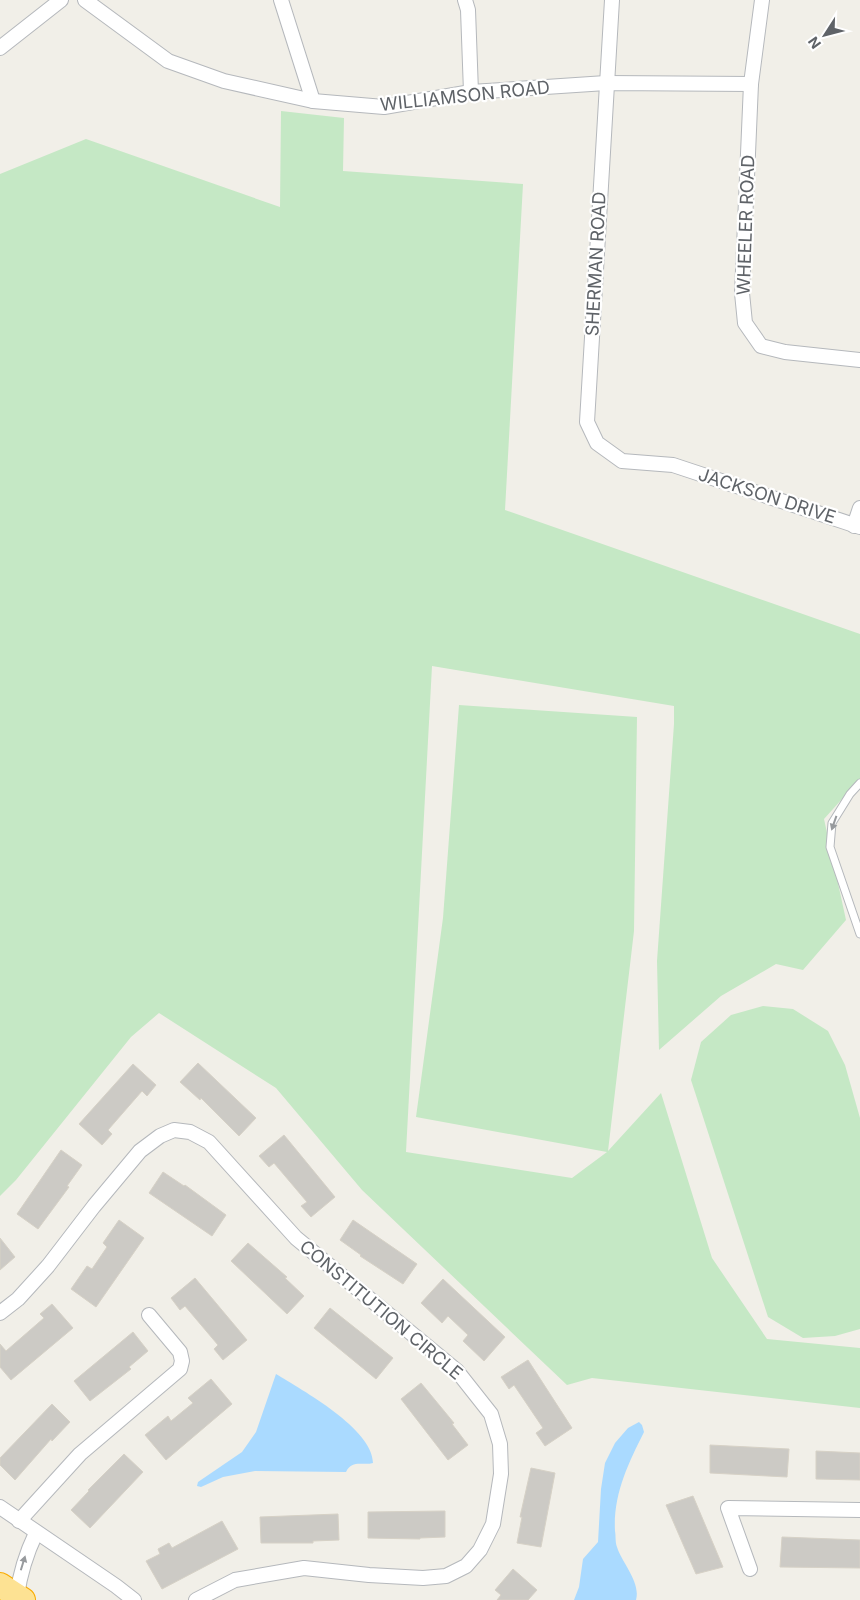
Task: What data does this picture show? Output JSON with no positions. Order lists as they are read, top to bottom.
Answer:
{
  "streets": {
    "street": [
      "WILLIAMSON ROAD",
      "WHEELER ROAD",
      "SHERMAN ROAD",
      "JACKSON DRIVE",
      "CONSTITUTION CIRCLE"
    ]
  },
  "crossings": [
    ["WILLIAMSON ROAD", "WHEELER ROAD"],
    ["WILLIAMSON ROAD", "SHERMAN ROAD"],
    ["SHERMAN ROAD", "JACKSON DRIVE"]
  ],
  "north": "bottom left"
}
